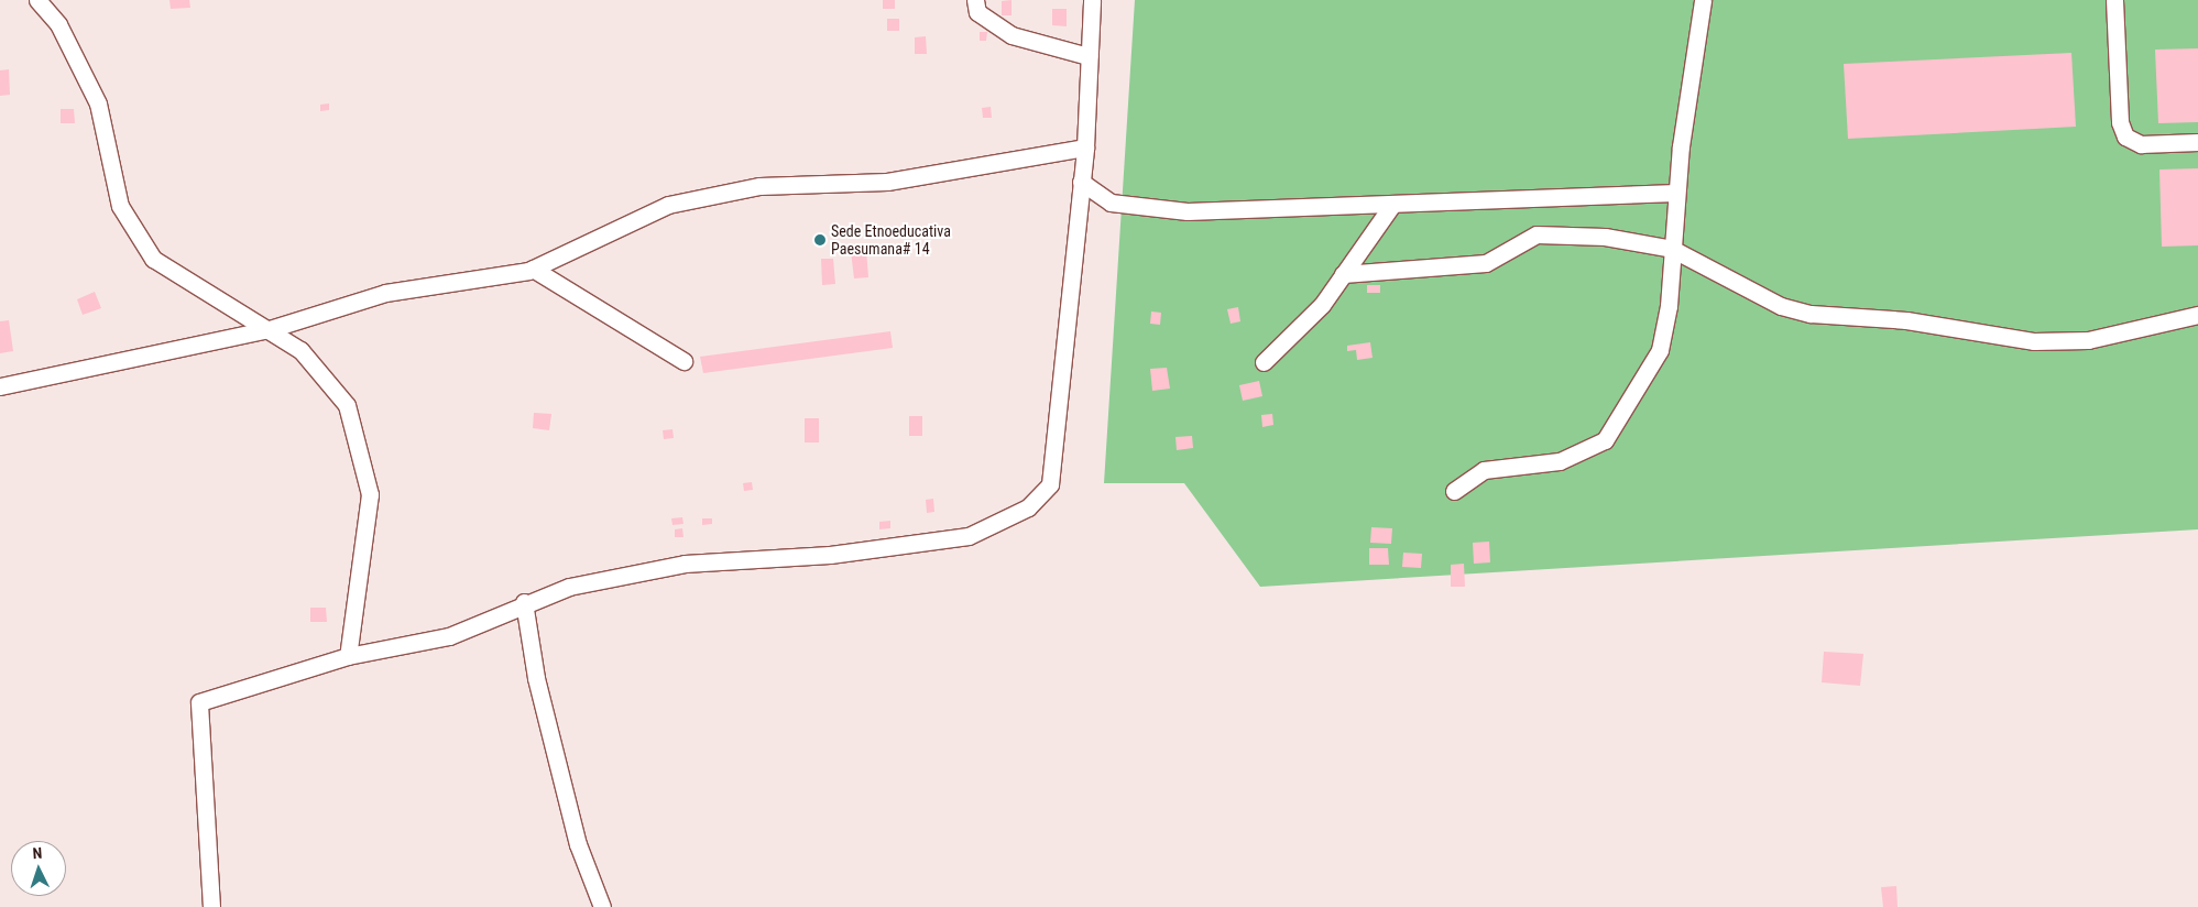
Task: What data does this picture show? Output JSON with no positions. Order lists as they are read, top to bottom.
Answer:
{
  "places": ["Sede Etnoeducativa Paesumana# 14"],
  "north": "top"
}
